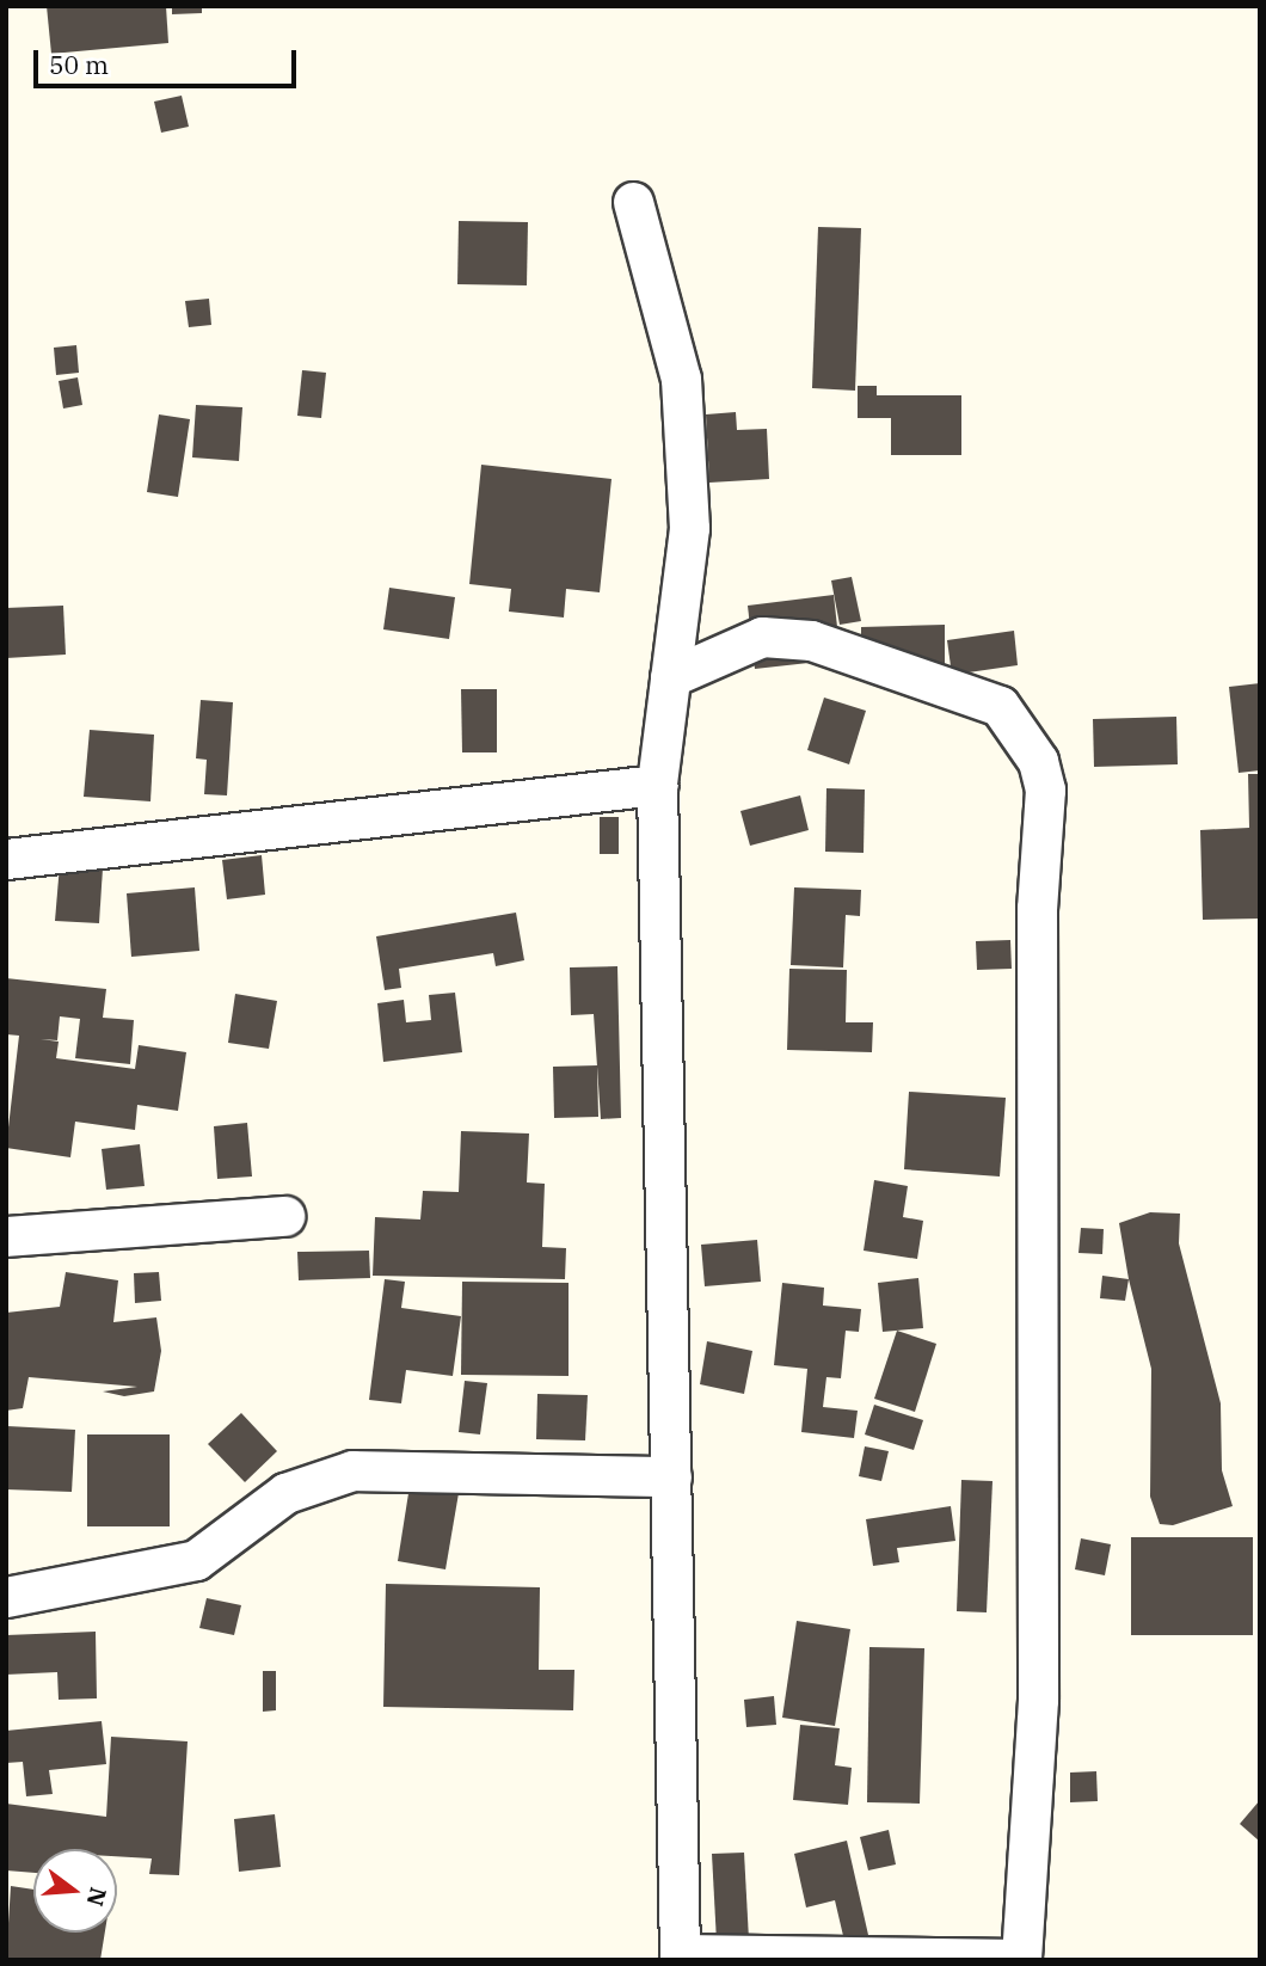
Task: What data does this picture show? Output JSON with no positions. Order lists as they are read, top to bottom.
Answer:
{
  "scale_bar": "50 m",
  "north": "right"
}
